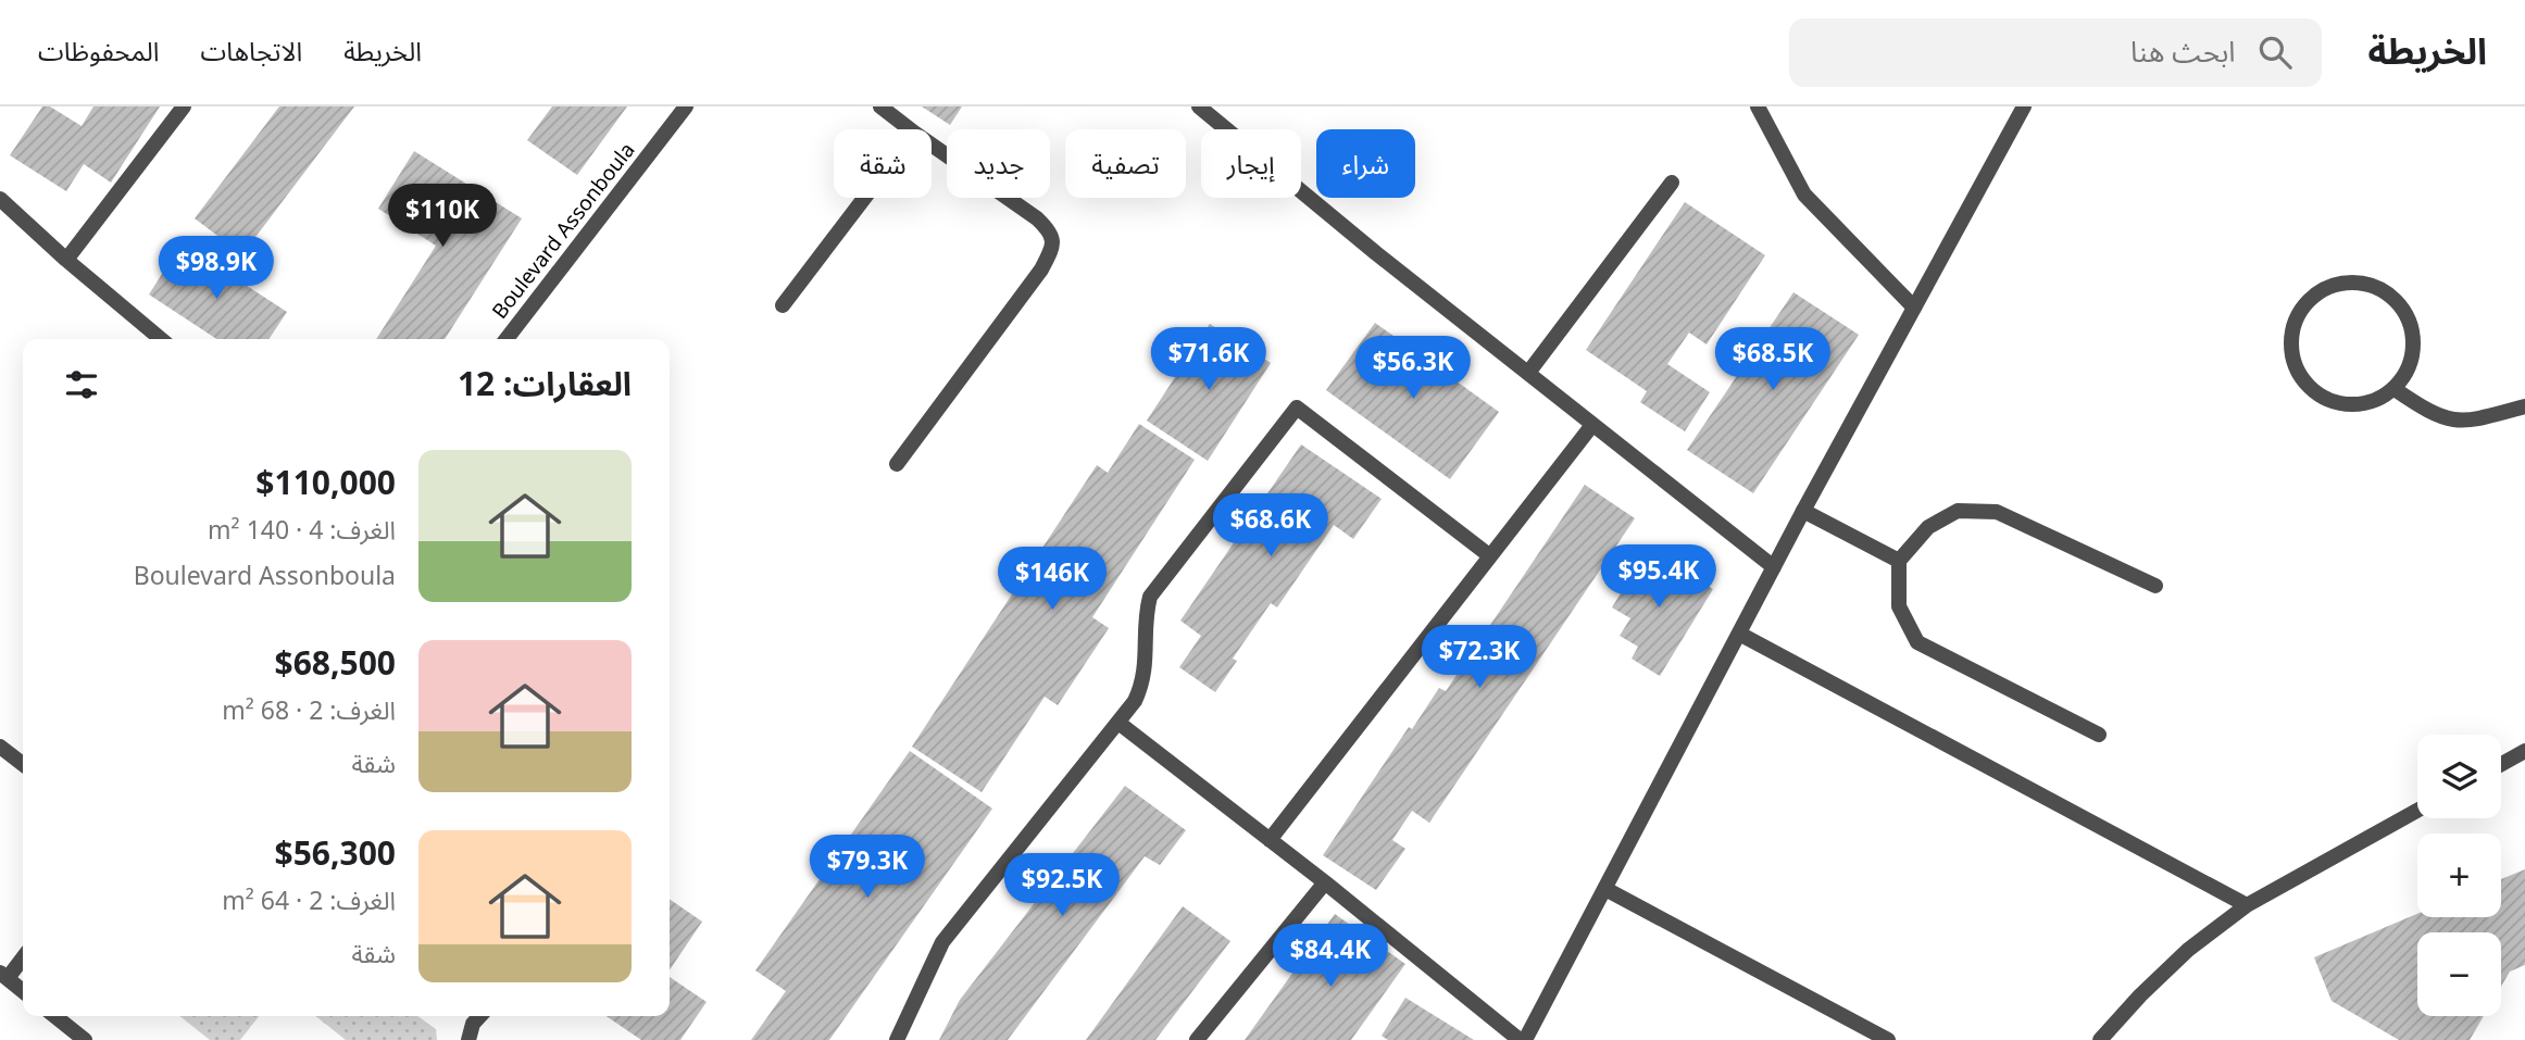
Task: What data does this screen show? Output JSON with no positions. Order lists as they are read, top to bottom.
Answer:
{
  "streets": {
    "street": ["Boulevard Assonboula"]
  },
  "page": {
    "header": "الخريطة",
    "search": "ابحث هنا",
    "nav": ["الخريطة", "الاتجاهات", "المحفوظات"],
    "chip": [
      "شراء",
      "إيجار",
      "تصفية",
      "جديد",
      "شقة"
    ],
    "price": [
      "$110K",
      "$98.9K",
      "$71.6K",
      "$68.5K",
      "$56.3K",
      "$68.6K",
      "$95.4K",
      "$146K",
      "$72.3K",
      "$79.3K",
      "$92.5K",
      "$84.4K"
    ],
    "heading": "العقارات: 12",
    "list": [
      {
        "name": "$110,000",
        "note": "الغرف: 4 · 140 m² · Boulevard Assonboula"
      },
      {
        "name": "$68,500",
        "note": "الغرف: 2 · 68 m² · شقة"
      },
      {
        "name": "$56,300",
        "note": "الغرف: 2 · 64 m² · شقة"
      }
    ],
    "map_buttons": ["+", "−"]
  }
}
